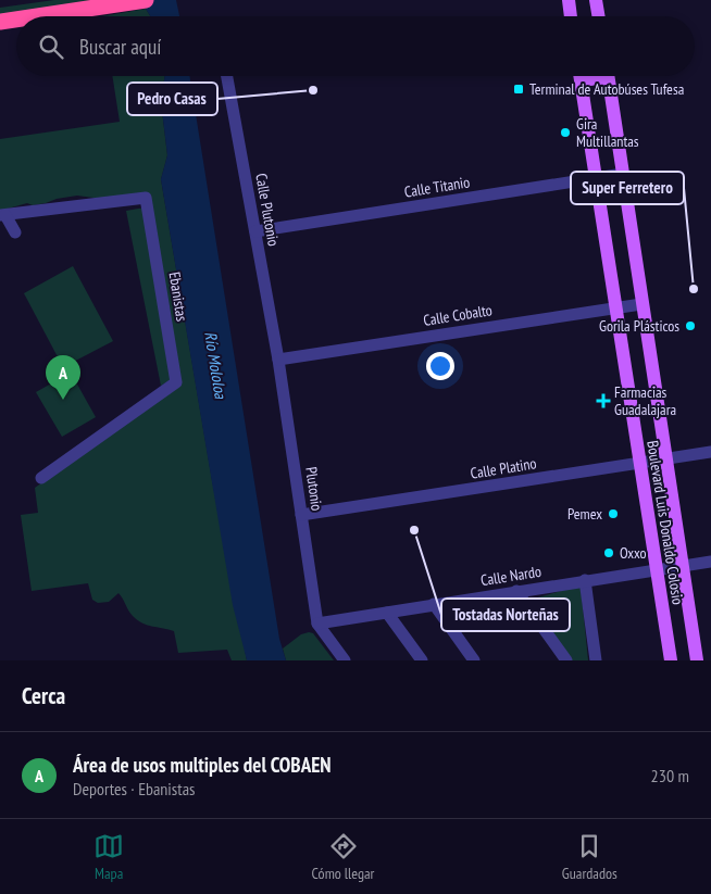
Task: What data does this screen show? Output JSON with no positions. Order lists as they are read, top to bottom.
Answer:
{
  "streets": {
    "main road": ["Boulevard Luis Donaldo Colosio"],
    "street": [
      "Calle Titanio",
      "Calle Plutonio",
      "Ebanistas",
      "Calle Cobalto",
      "Calle Platino",
      "Plutonio",
      "Calle Nardo"
    ]
  },
  "crossings": [
    ["Calle Titanio", "Calle Plutonio"],
    ["Calle Titanio", "Boulevard Luis Donaldo Colosio"],
    ["Calle Plutonio", "Calle Cobalto"],
    ["Calle Plutonio", "Plutonio"],
    ["Calle Cobalto", "Plutonio"],
    ["Calle Cobalto", "Boulevard Luis Donaldo Colosio"],
    ["Calle Platino", "Plutonio"],
    ["Calle Platino", "Boulevard Luis Donaldo Colosio"],
    ["Plutonio", "Calle Nardo"],
    ["Boulevard Luis Donaldo Colosio", "Calle Nardo"]
  ],
  "water": ["Río Mololoa"],
  "places": {
    "transit": ["Terminal de Autobúses Tufesa"],
    "other": [
      "Pedro Casas",
      "Gira Multillantas",
      "Super Ferretero",
      "Gorila Plásticos",
      "Pemex",
      "Tostadas Norteñas",
      "Oxxo"
    ],
    "health": ["Farmacias Guadalajara"]
  },
  "page": {
    "search": "Buscar aquí",
    "pins": "A",
    "heading": "Cerca",
    "list": [
      {
        "mark": "A",
        "name": "Área de usos multiples del COBAEN",
        "note": "Deportes · Ebanistas",
        "value": "230 m"
      }
    ],
    "nav": ["Mapa", "Cómo llegar", "Guardados"]
  }
}
